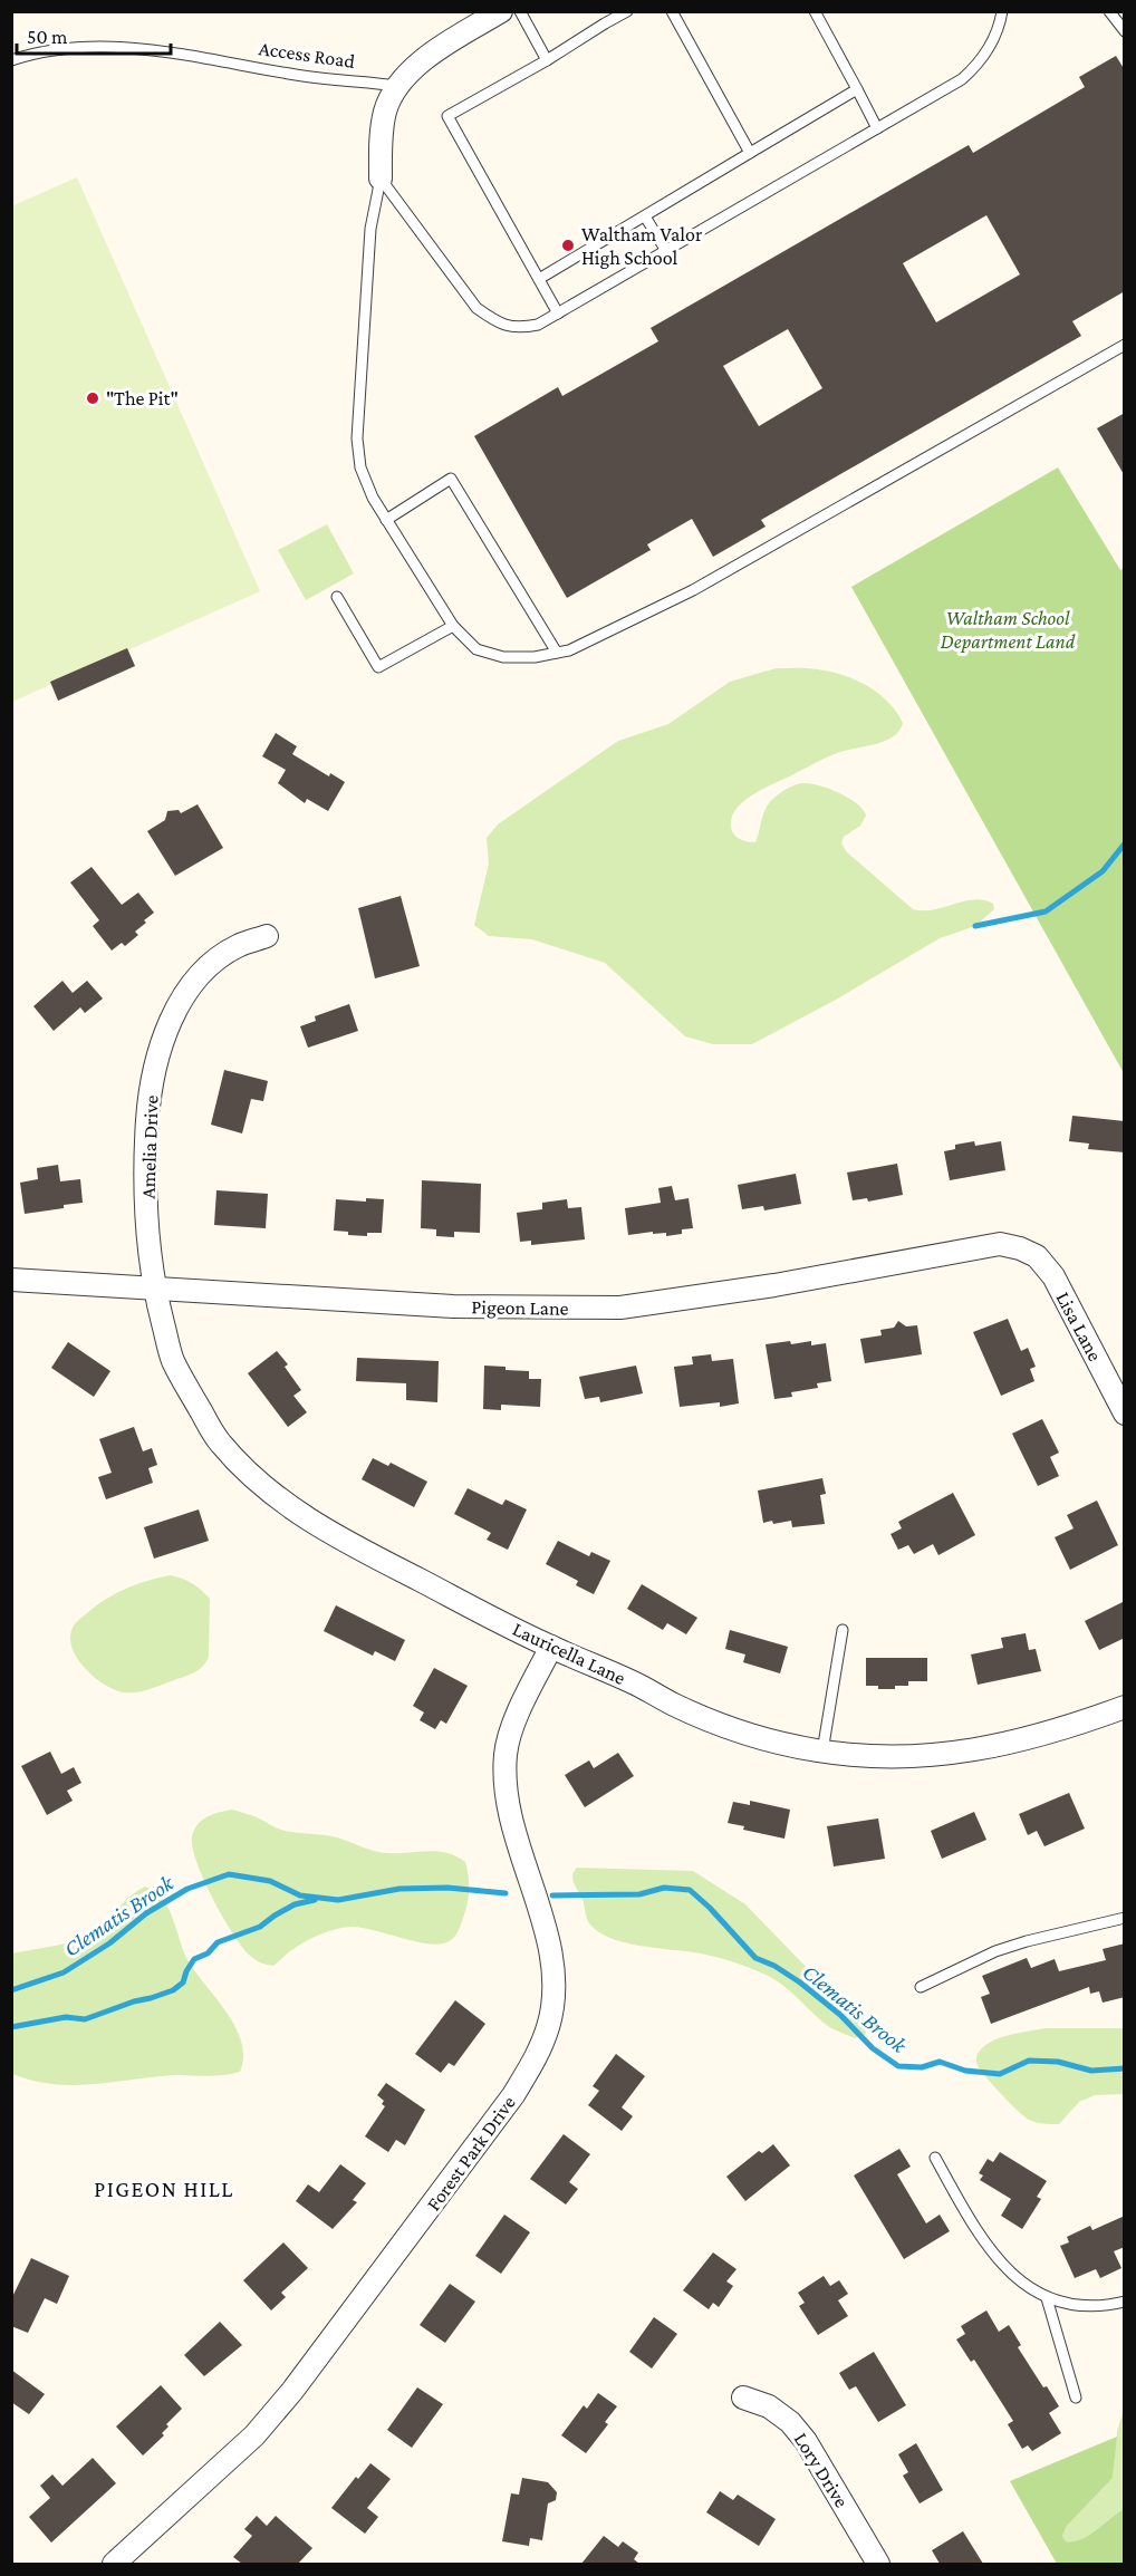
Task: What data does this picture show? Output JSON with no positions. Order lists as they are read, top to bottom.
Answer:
{
  "streets": {
    "street": [
      "Amelia Drive",
      "Pigeon Lane",
      "Lisa Lane",
      "Lauricella Lane",
      "Forest Park Drive",
      "Lory Drive"
    ],
    "lane": ["Access Road"]
  },
  "crossings": [
    ["Amelia Drive", "Pigeon Lane"],
    ["Amelia Drive", "Lauricella Lane"],
    ["Pigeon Lane", "Lisa Lane"],
    ["Pigeon Lane", "Lauricella Lane"],
    ["Lauricella Lane", "Forest Park Drive"]
  ],
  "districts": ["PIGEON HILL"],
  "water": ["Clematis Brook"],
  "parks": ["Waltham School Department Land"],
  "places": ["Waltham Valor High School", "\"The Pit\""],
  "scale_bar": "50 m"
}
